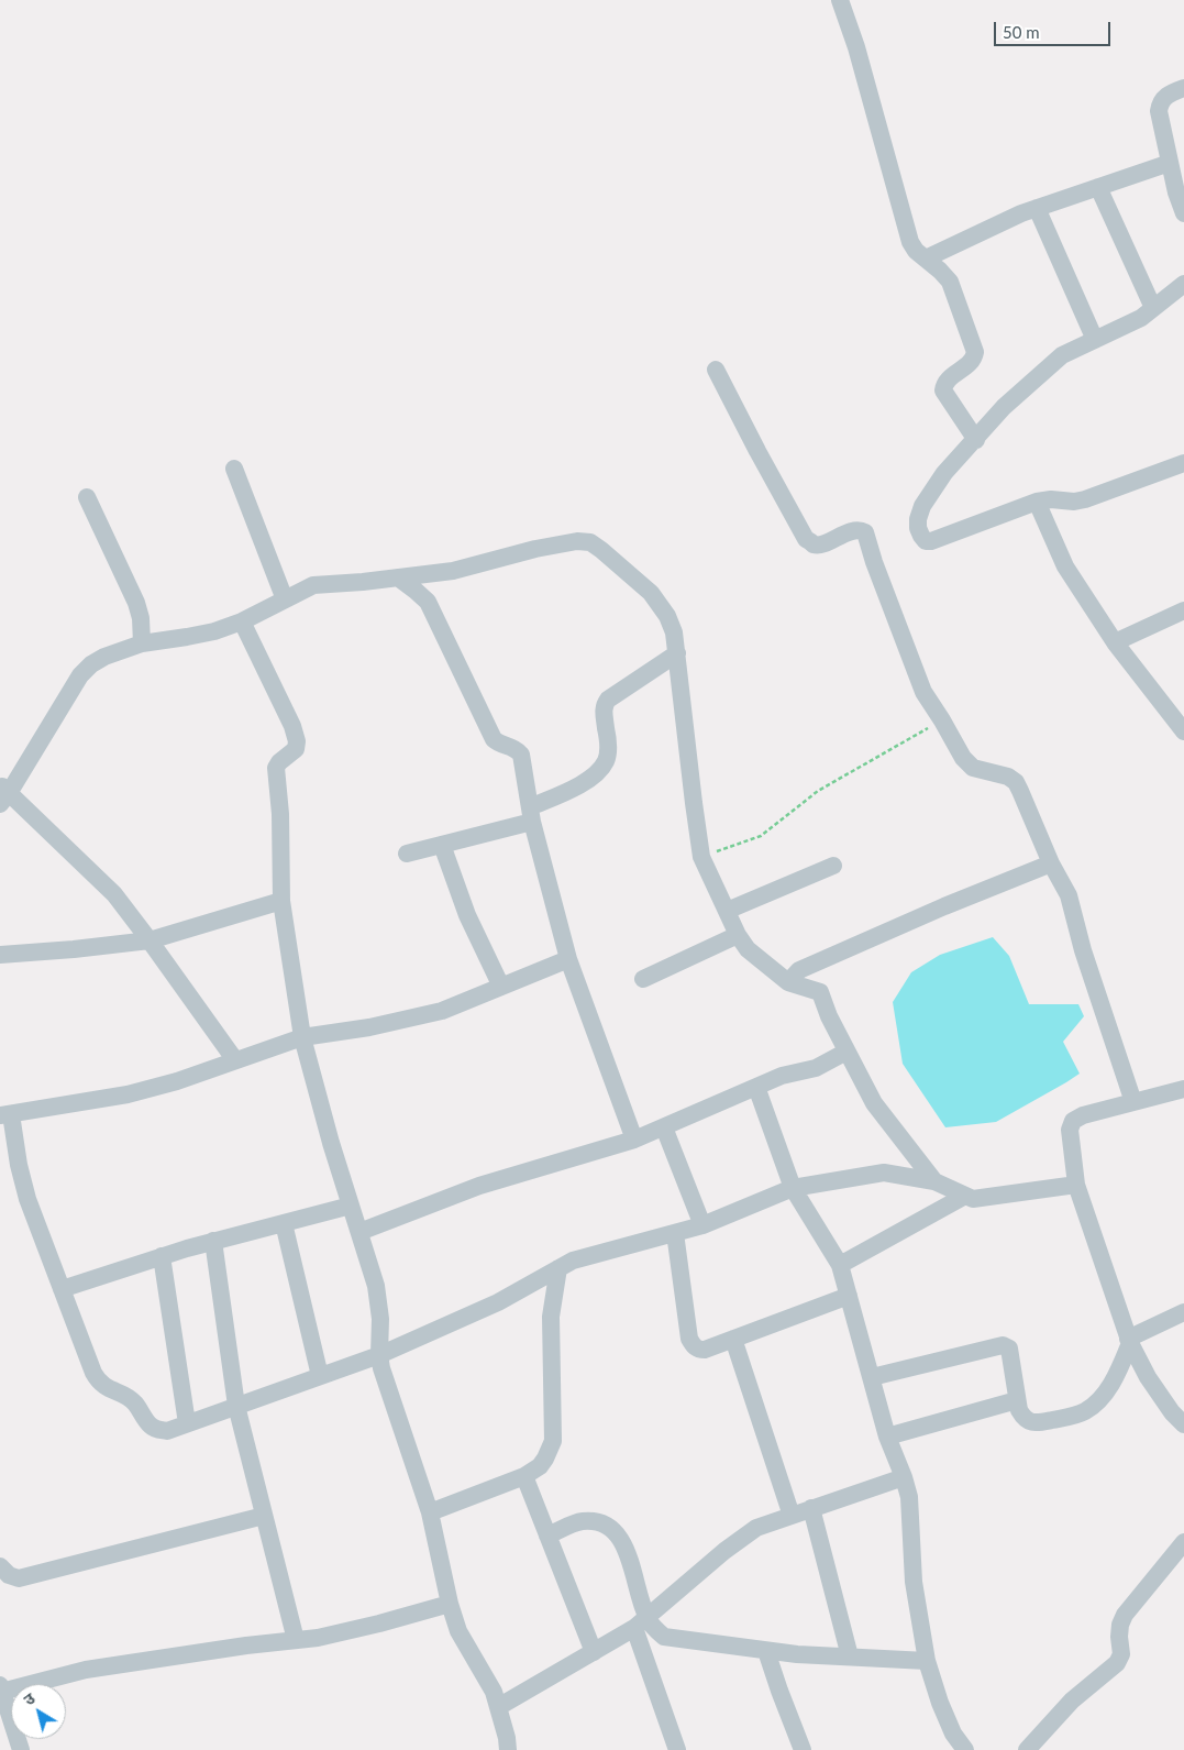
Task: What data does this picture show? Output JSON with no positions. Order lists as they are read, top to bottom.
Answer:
{
  "scale_bar": "50 m",
  "north": "top left"
}
